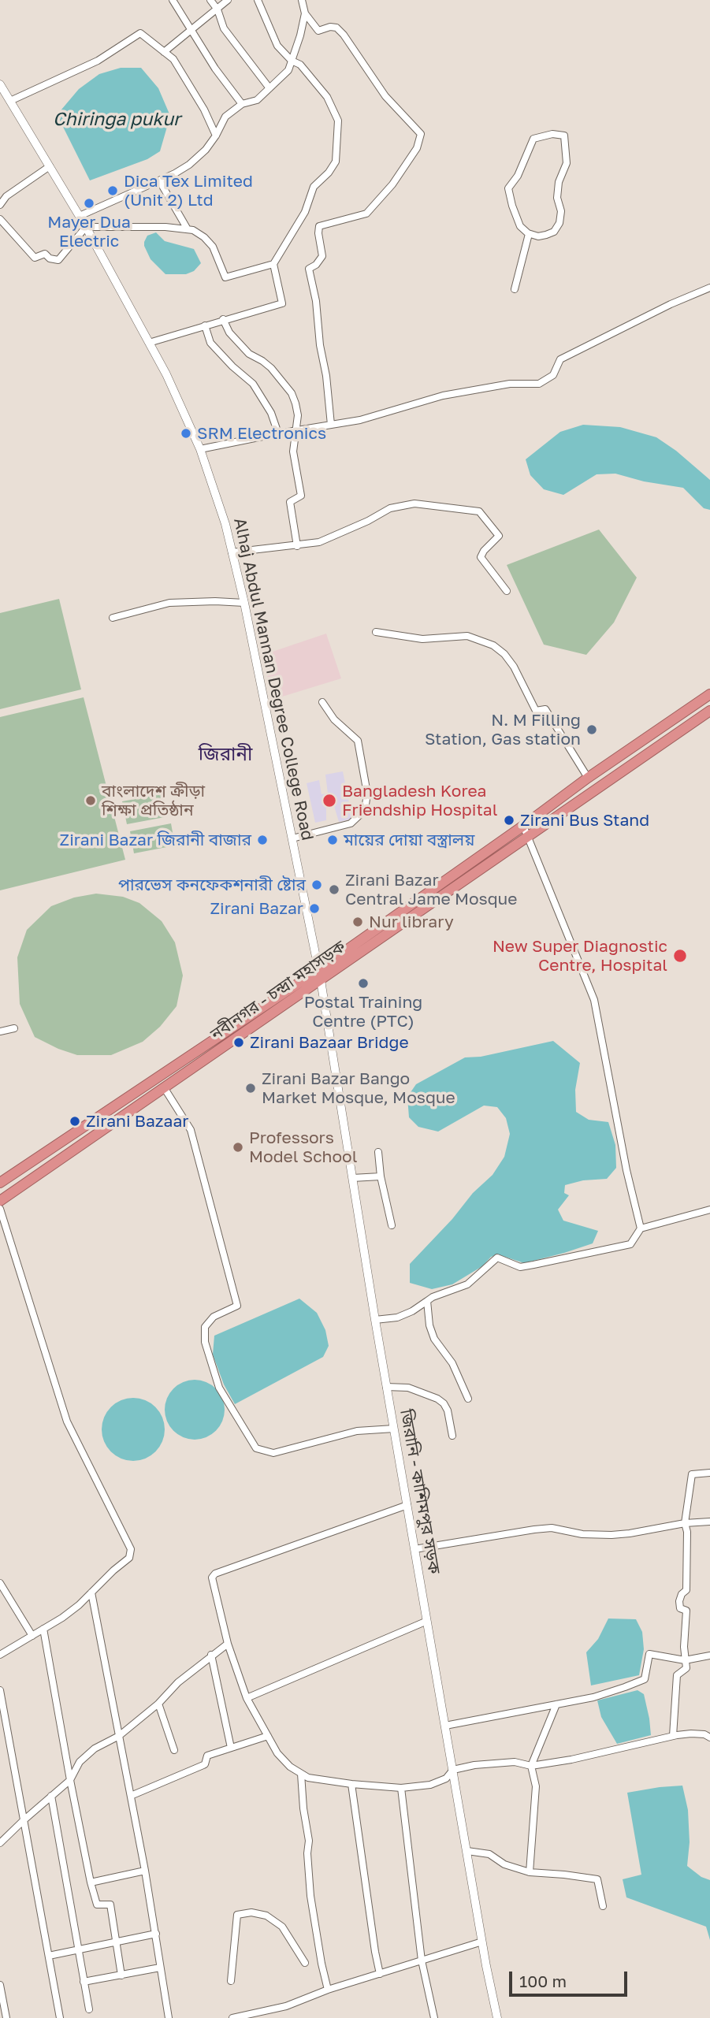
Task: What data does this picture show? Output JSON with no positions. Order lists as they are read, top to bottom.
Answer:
{
  "streets": {
    "highway": ["নবীনগর - চন্দ্রা মহাসড়ক"],
    "street": ["Alhaj Abdul Mannan Degree College Road", "জিরানি - কাশিমপুর সড়ক"]
  },
  "crossings": [
    ["Alhaj Abdul Mannan Degree College Road", "নবীনগর - চন্দ্রা মহাসড়ক"],
    ["Alhaj Abdul Mannan Degree College Road", "জিরানি - কাশিমপুর সড়ক"],
    ["নবীনগর - চন্দ্রা মহাসড়ক", "জিরানি - কাশিমপুর সড়ক"]
  ],
  "districts": ["জিরানী"],
  "water": ["Chiringa pukur"],
  "places": [
    "Dica Tex Limited (Unit 2) Ltd",
    "Mayer Dua Electric",
    "SRM Electronics",
    "N. M Filling Station, Gas station",
    "বাংলাদেশ ক্রীড়া শিক্ষা প্রতিষ্ঠান",
    "Bangladesh Korea Friendship Hospital",
    "Zirani Bus Stand",
    "Zirani Bazar জিরানী বাজার",
    "মায়ের দোয়া বস্ত্রালয়",
    "পারভেস কনফেকশনারী ষ্টোর",
    "Zirani Bazar Central Jame Mosque",
    "Zirani Bazar",
    "Nur library",
    "New Super Diagnostic Centre, Hospital",
    "Postal Training Centre (PTC)",
    "Zirani Bazaar Bridge",
    "Zirani Bazar Bango Market Mosque, Mosque",
    "Zirani Bazaar",
    "Professors Model School"
  ],
  "scale_bar": "100 m"
}
